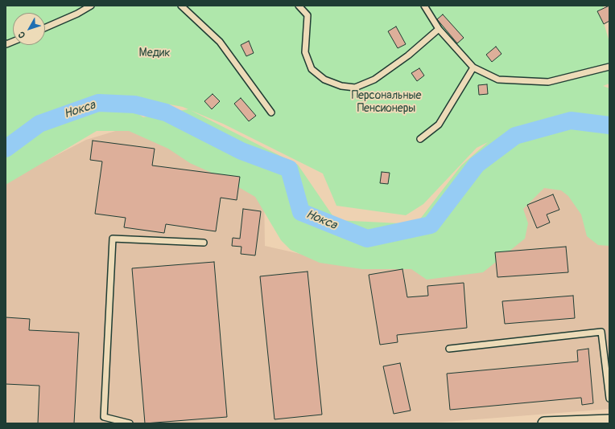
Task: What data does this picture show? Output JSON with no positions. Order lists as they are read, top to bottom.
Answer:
{
  "water": ["Нокса"],
  "parks": ["Медик", "Персональные Пенсионеры"],
  "north": "bottom left"
}
